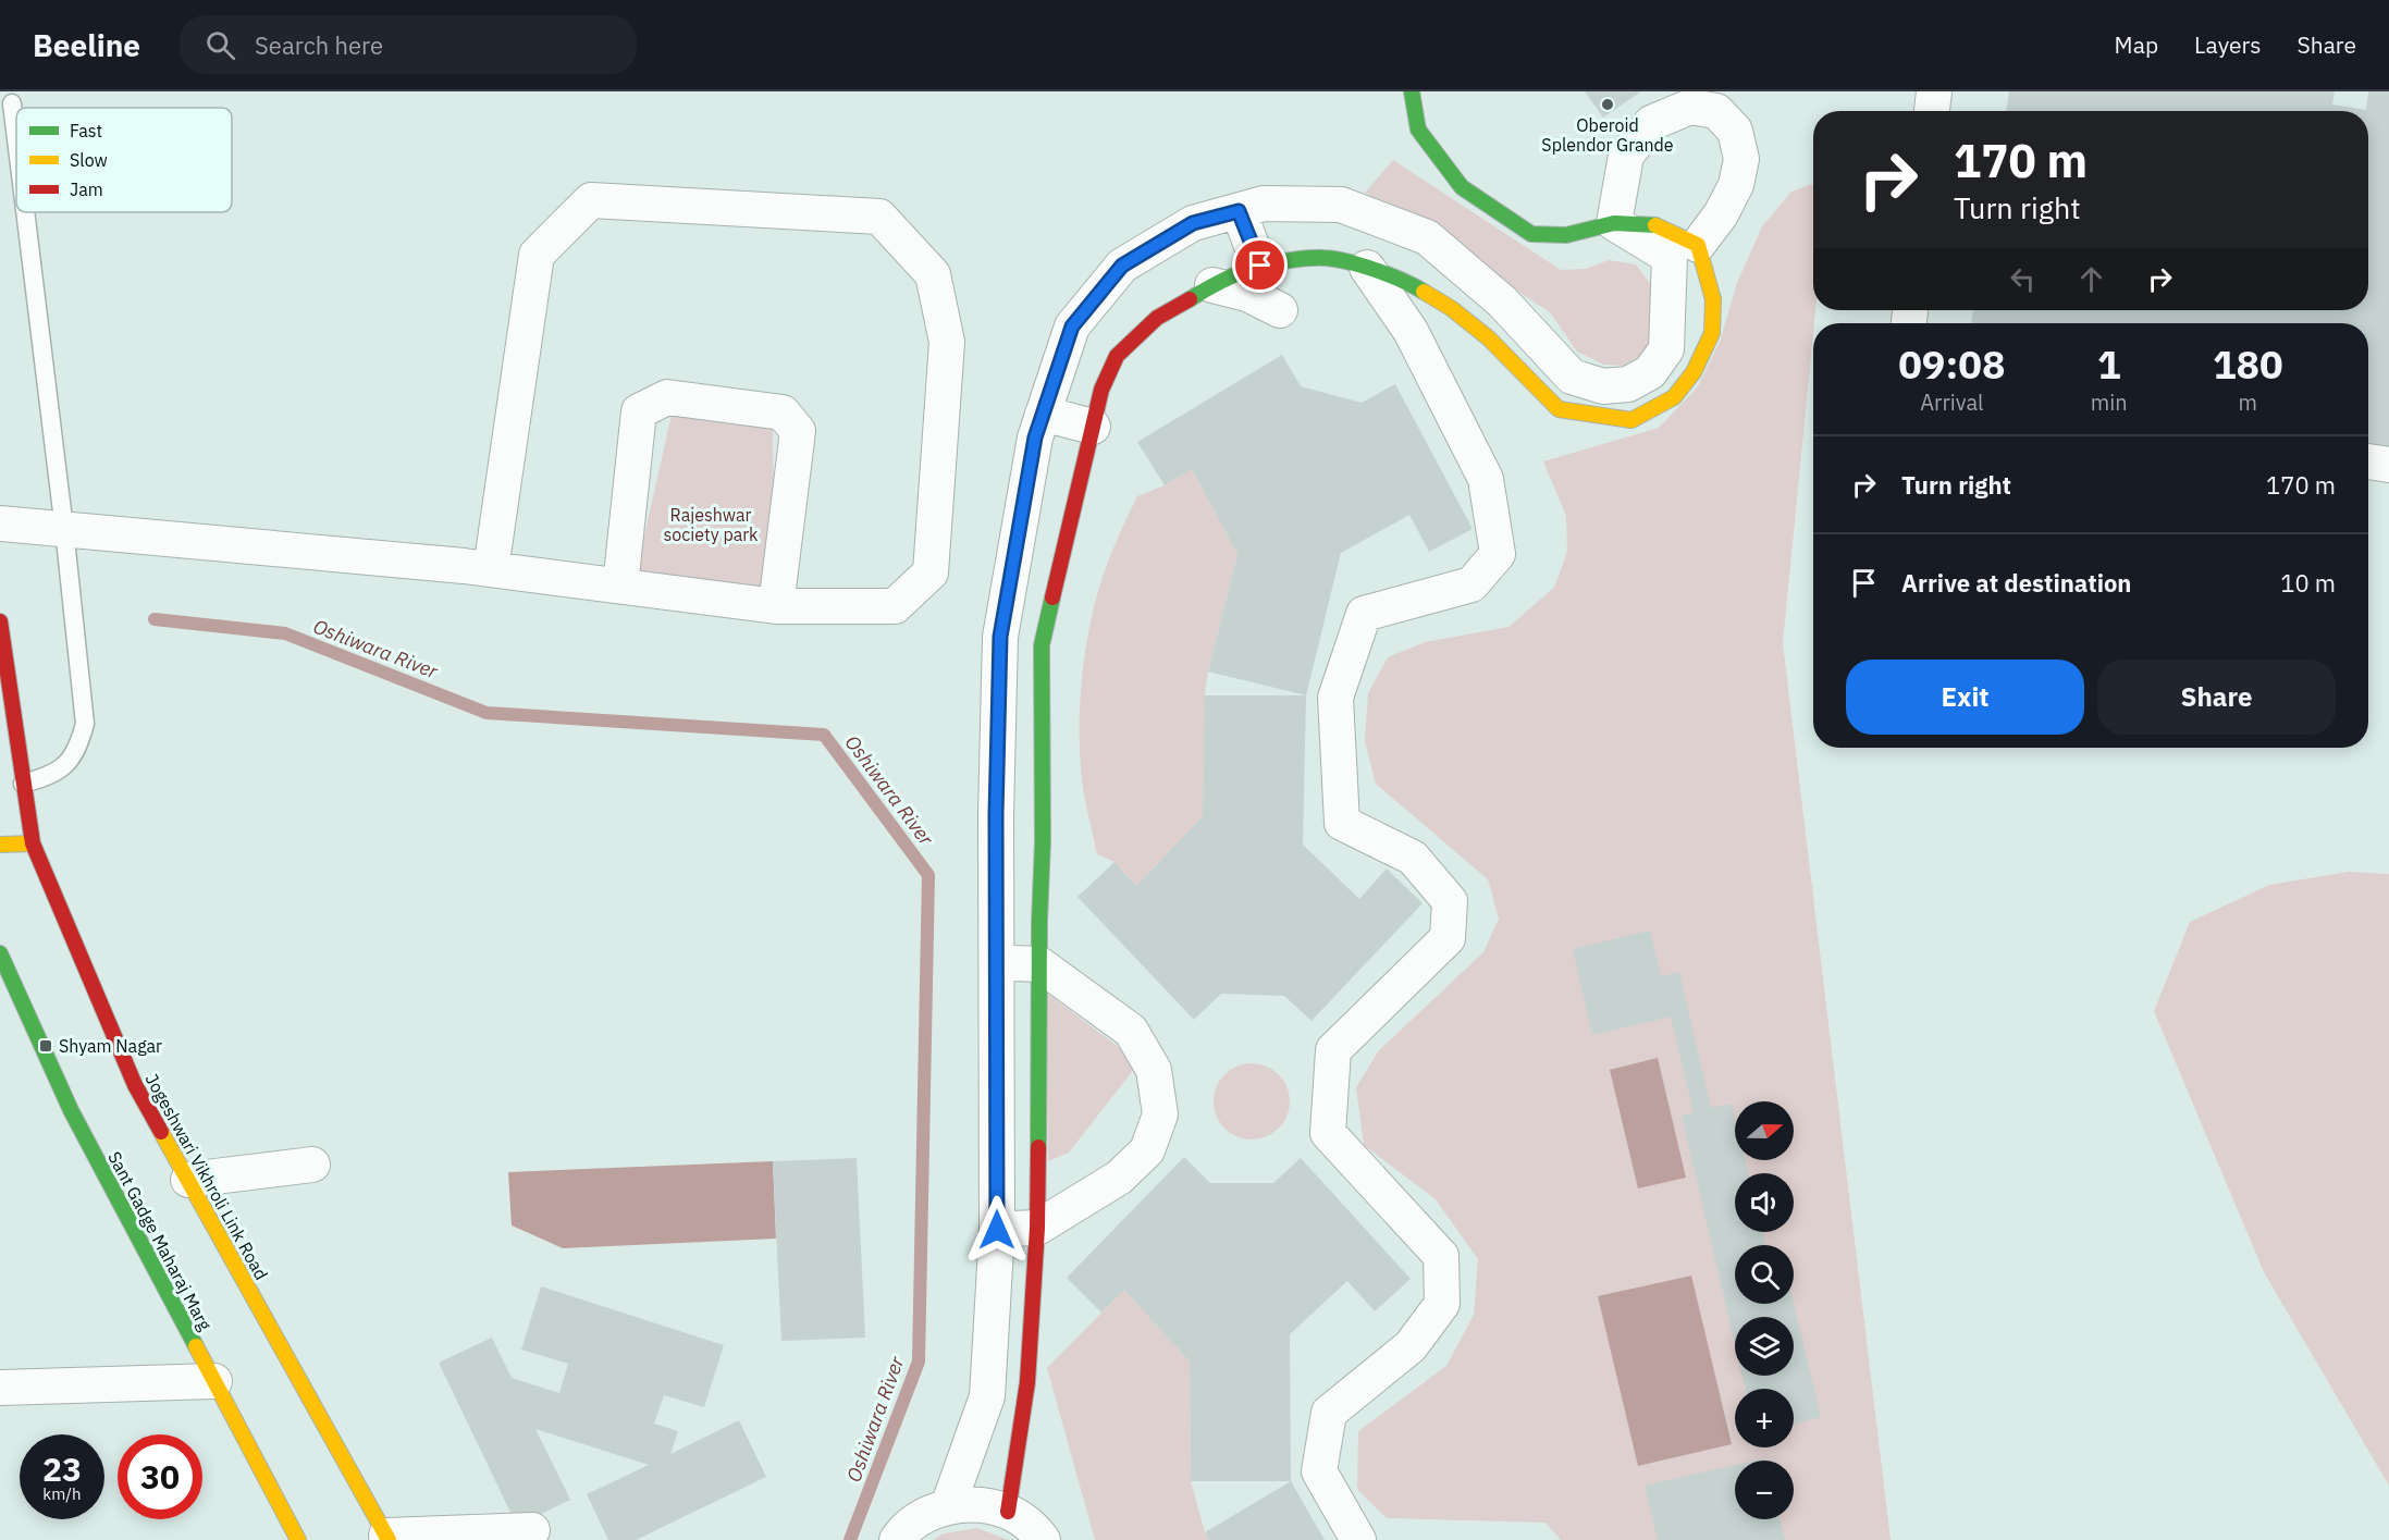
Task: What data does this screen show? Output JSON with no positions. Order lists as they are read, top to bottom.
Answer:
{
  "streets": {
    "street": ["Jogeshwari Vikhroli Link Road", "Sant Gadge Maharaj Marg"]
  },
  "water": ["Oshiwara River"],
  "parks": ["Rajeshwar society park"],
  "places": {
    "other": ["Oberoid Splendor Grande"],
    "transit": ["Shyam Nagar"]
  },
  "legend": ["Fast", "Slow", "Jam"],
  "north": "right",
  "page": {
    "header": "Beeline",
    "search": "Search here",
    "nav": ["Map", "Layers", "Share"],
    "turn": ["170 m", "Turn right"],
    "eta": [
      "09:08",
      "Arrival",
      "1",
      "min",
      "180",
      "m"
    ],
    "list": [
      {
        "name": "Turn right",
        "value": "170 m"
      },
      {
        "name": "Arrive at destination",
        "value": "10 m"
      }
    ],
    "buttons": ["Exit", "Share"],
    "map_buttons": ["+", "−"],
    "speed": "23 km/h",
    "limit": "30"
  }
}
